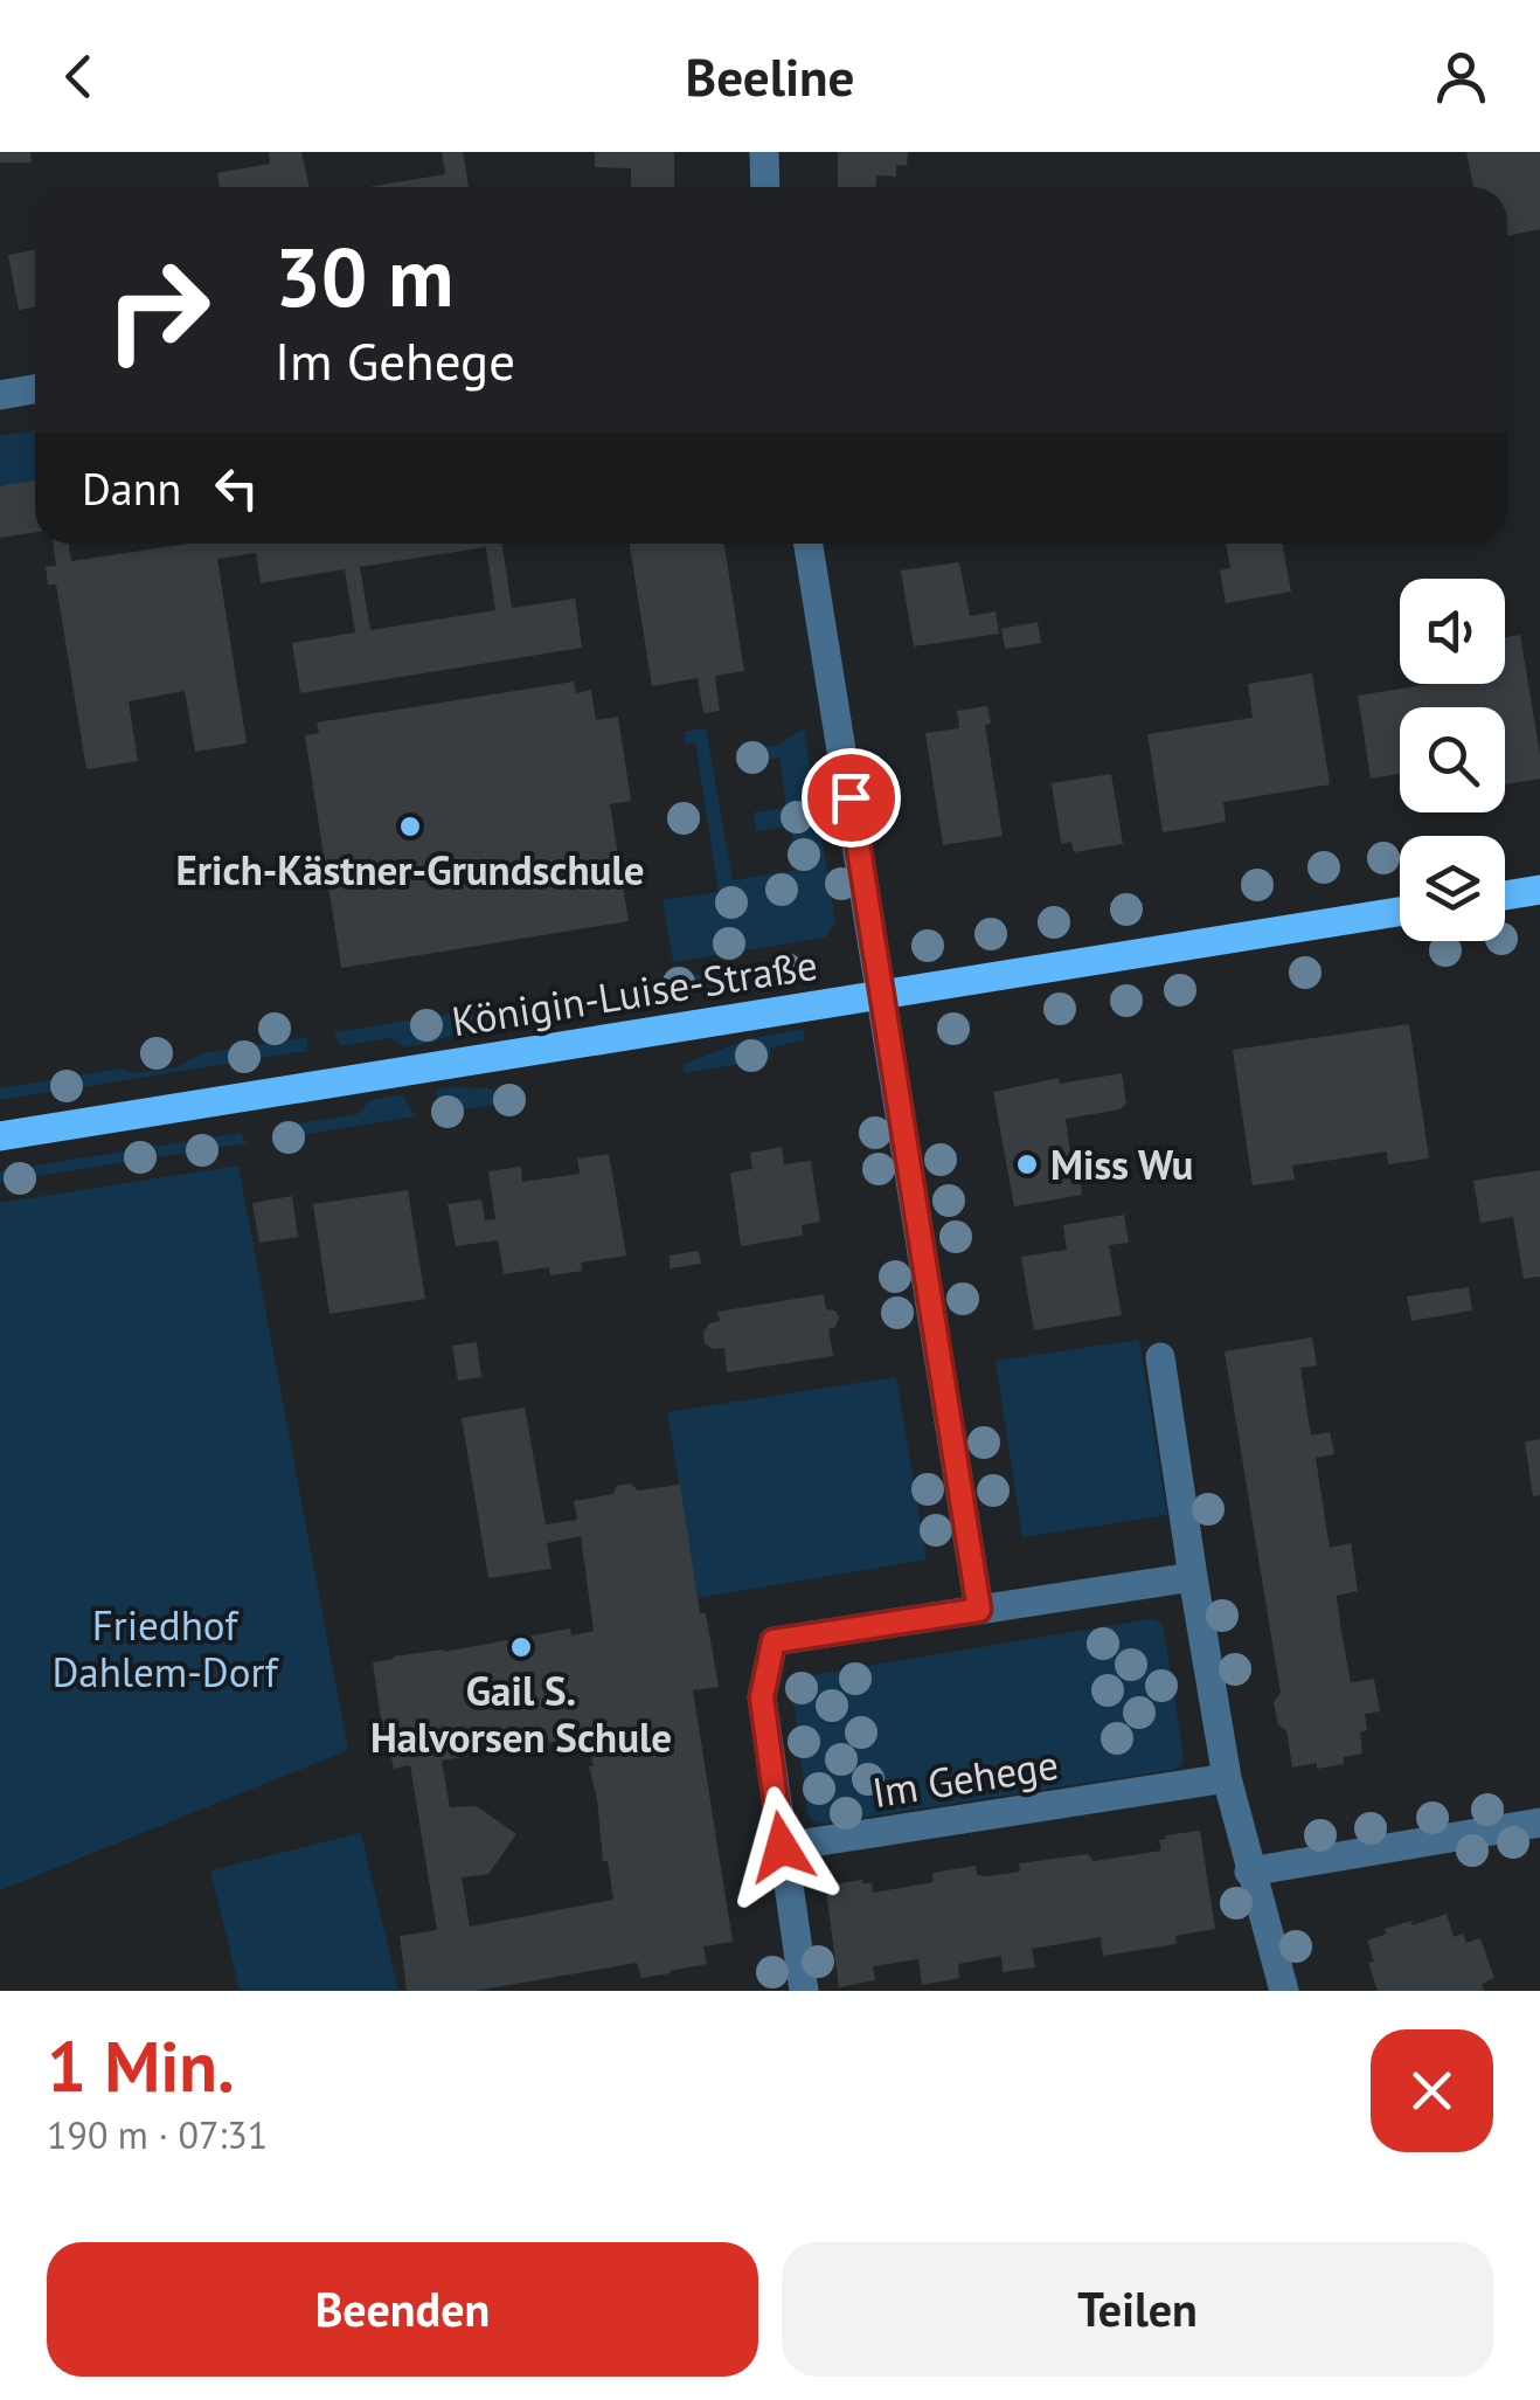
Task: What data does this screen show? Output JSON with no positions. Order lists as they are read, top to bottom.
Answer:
{
  "streets": {
    "main road": ["Königin-Luise-Straße"],
    "street": ["Im Gehege"]
  },
  "parks": ["Friedhof Dahlem-Dorf"],
  "places": ["Erich-Kästner-Grundschule", "Miss Wu", "Gail S. Halvorsen Schule"],
  "page": {
    "header": "Beeline",
    "turn": ["30 m", "Im Gehege"],
    "then": "Dann",
    "heading": ["1 Min.", "190 m · 07:31"],
    "buttons": ["Beenden", "Teilen"]
  }
}
